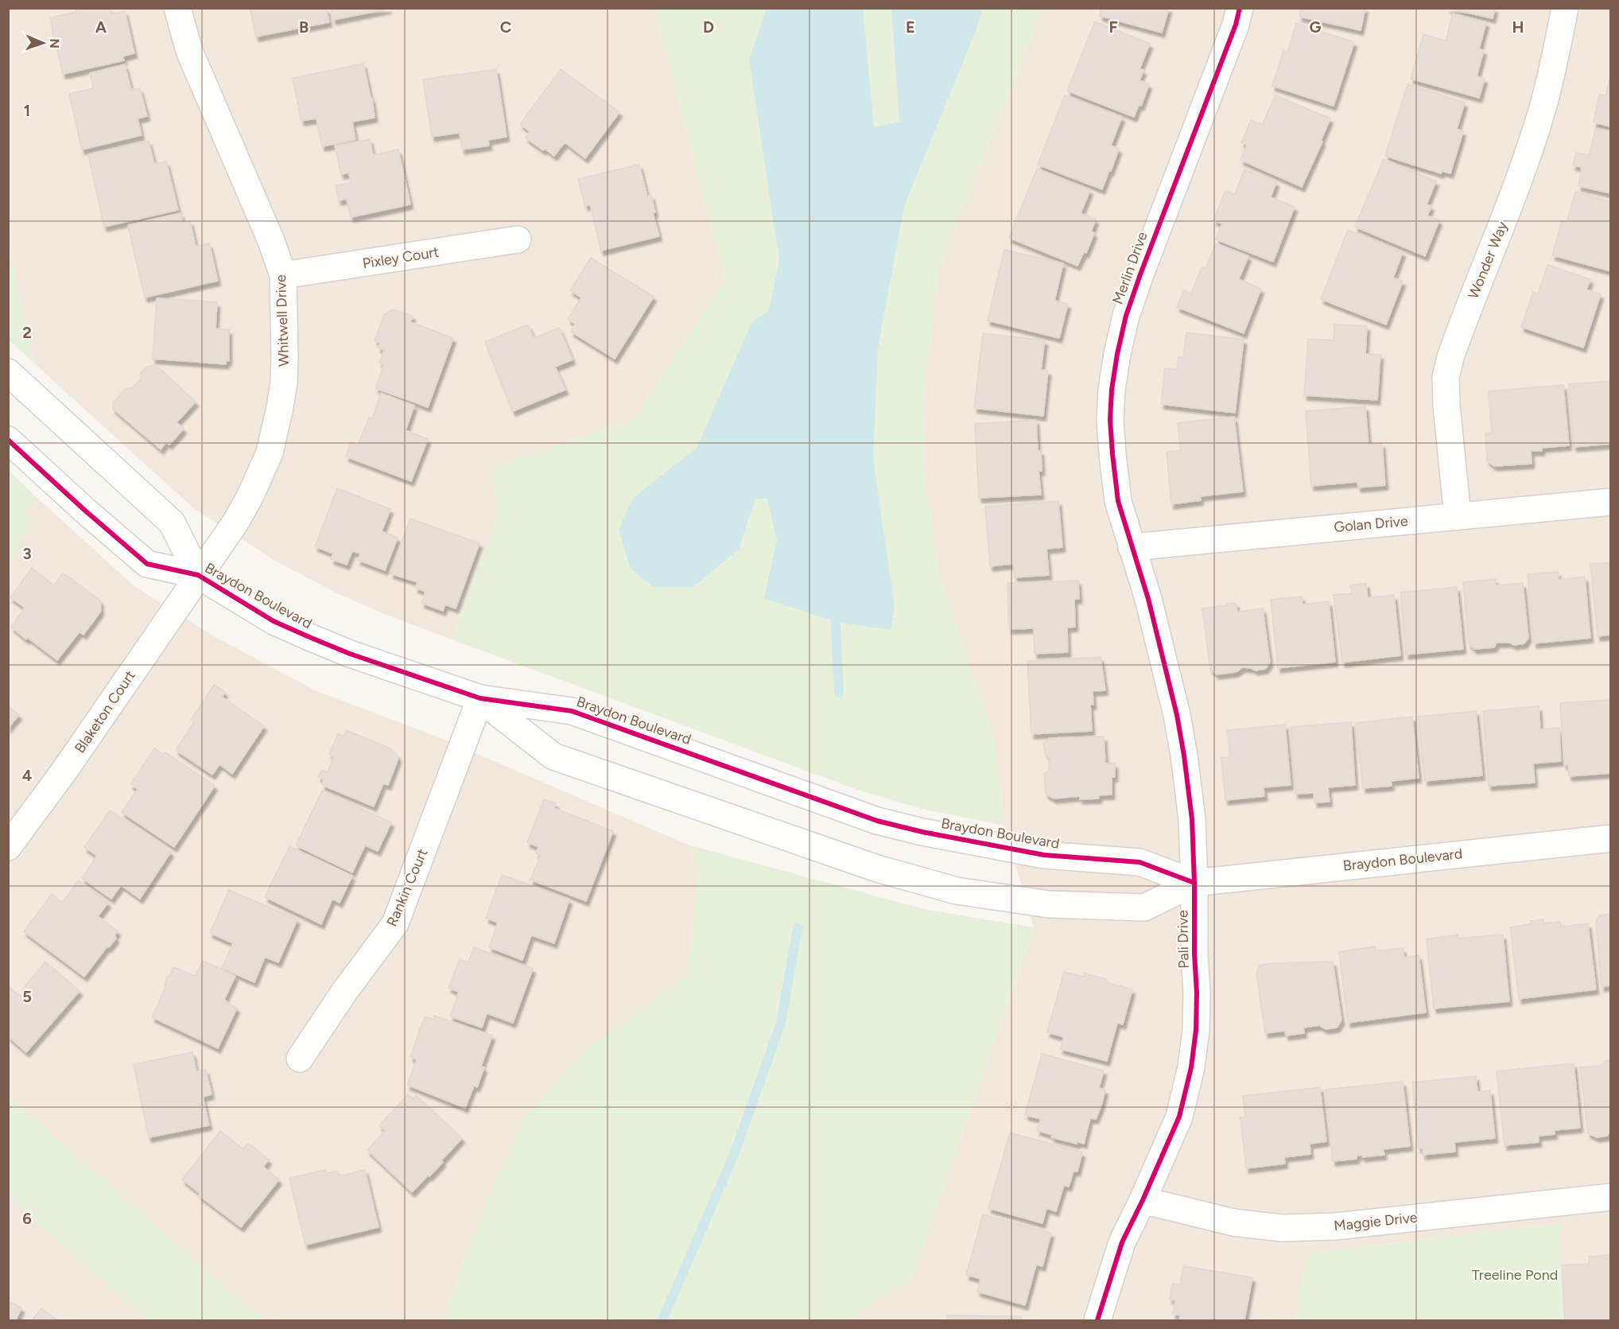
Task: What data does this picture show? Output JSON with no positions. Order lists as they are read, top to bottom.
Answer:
{
  "streets": {
    "street": [
      "Pixley Court",
      "Wonder Way",
      "Merlin Drive",
      "Whitwell Drive",
      "Golan Drive",
      "Braydon Boulevard",
      "Blaketon Court",
      "Rankin Court",
      "Pali Drive",
      "Maggie Drive"
    ]
  },
  "crossings": [
    ["Pixley Court", "Whitwell Drive"],
    ["Wonder Way", "Golan Drive"],
    ["Merlin Drive", "Golan Drive"],
    ["Merlin Drive", "Pali Drive"],
    ["Whitwell Drive", "Braydon Boulevard"],
    ["Whitwell Drive", "Blaketon Court"],
    ["Golan Drive", "Pali Drive"],
    ["Braydon Boulevard", "Blaketon Court"],
    ["Braydon Boulevard", "Rankin Court"],
    ["Braydon Boulevard", "Pali Drive"],
    ["Pali Drive", "Maggie Drive"]
  ],
  "parks": ["Treeline Pond"],
  "north": "right",
  "grid": {
    "columns": [
      "A",
      "B",
      "C",
      "D",
      "E",
      "F",
      "G",
      "H"
    ],
    "rows": [
      "1",
      "2",
      "3",
      "4",
      "5",
      "6"
    ]
  }
}
